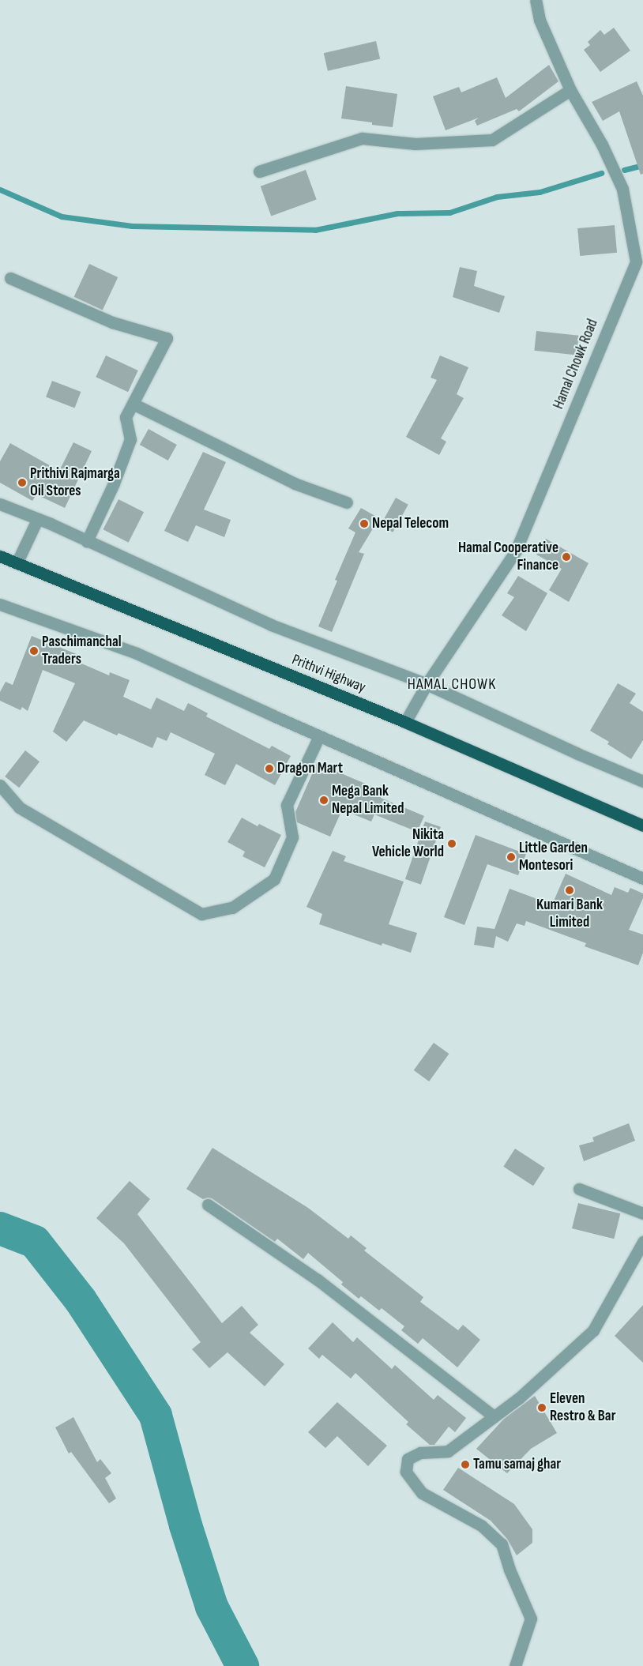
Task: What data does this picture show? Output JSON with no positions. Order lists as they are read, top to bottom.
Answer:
{
  "streets": {
    "highway": ["Prithvi Highway"],
    "street": ["Hamal Chowk Road"]
  },
  "crossings": [
    ["Hamal Chowk Road", "Prithvi Highway"]
  ],
  "districts": ["HAMAL CHOWK"],
  "places": [
    "Prithivi Rajmarga Oil Stores",
    "Nepal Telecom",
    "Hamal Cooperative Finance",
    "Paschimanchal Traders",
    "Dragon Mart",
    "Mega Bank Nepal Limited",
    "Nikita Vehicle World",
    "Little Garden Montesori",
    "Kumari Bank Limited",
    "Eleven Restro & Bar",
    "Tamu samaj ghar"
  ]
}
